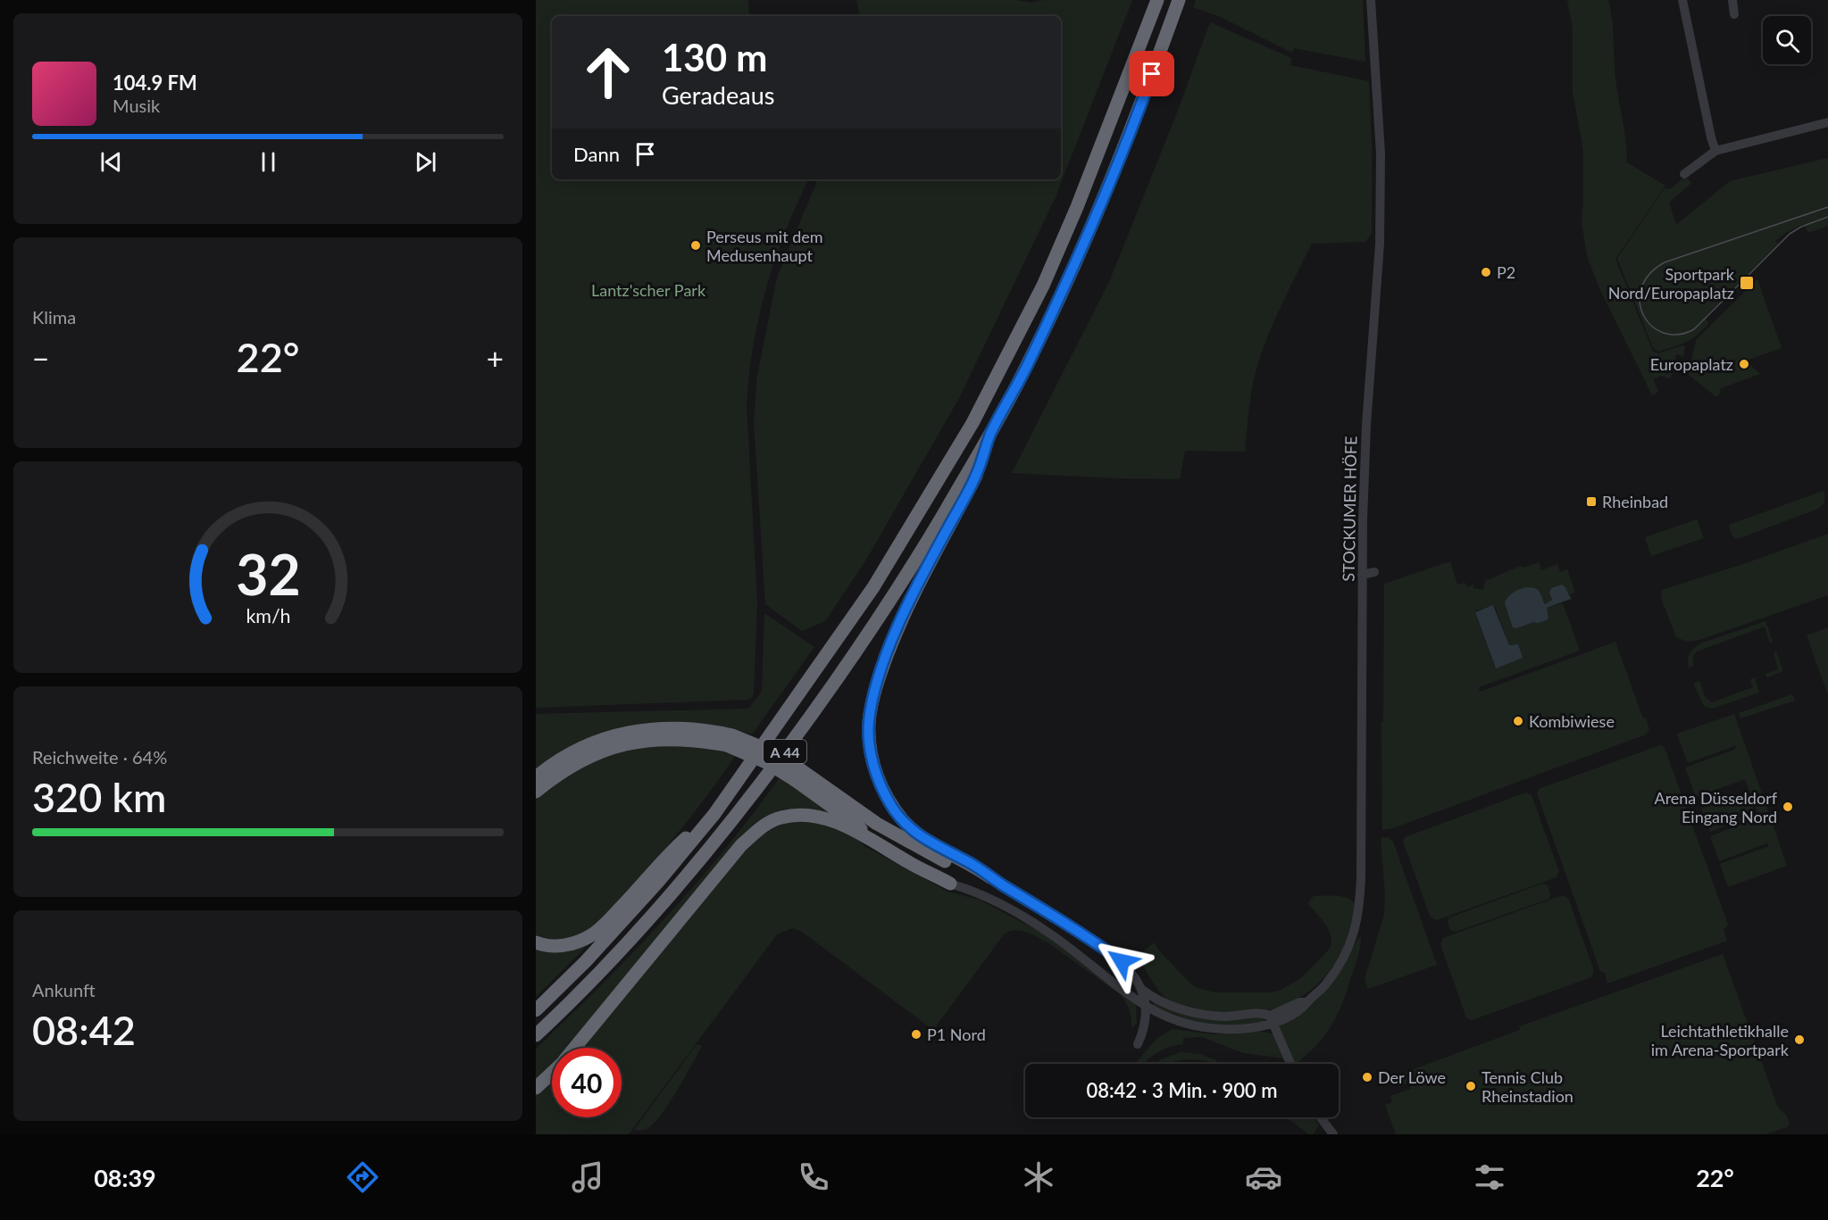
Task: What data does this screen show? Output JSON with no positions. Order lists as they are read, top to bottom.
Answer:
{
  "streets": {
    "highway": ["A 44"],
    "street": ["STOCKUMER HÖFE"]
  },
  "parks": ["Lantz'scher Park"],
  "places": {
    "other": [
      "Perseus mit dem Medusenhaupt",
      "P2",
      "Europaplatz",
      "Kombiwiese",
      "Arena Düsseldorf Eingang Nord",
      "P1 Nord",
      "Leichtathletikhalle im Arena-Sportpark",
      "Der Löwe",
      "Tennis Club Rheinstadion"
    ],
    "transit": ["Sportpark Nord/Europaplatz", "Rheinbad"]
  },
  "page": {
    "turn": ["130 m", "Geradeaus"],
    "song": ["104.9 FM", "Musik"],
    "then": "Dann",
    "tile": [
      "Klima",
      ["Reichweite · 64%", "320 km"],
      ["Ankunft", "08:42"]
    ],
    "heat": ["−", "22°", "+"],
    "limit": "40",
    "trip": "08:42 · 3 Min. · 900 m",
    "tabs": ["08:39", "22°"],
    "gauge": ["32", "km/h"]
  }
}
